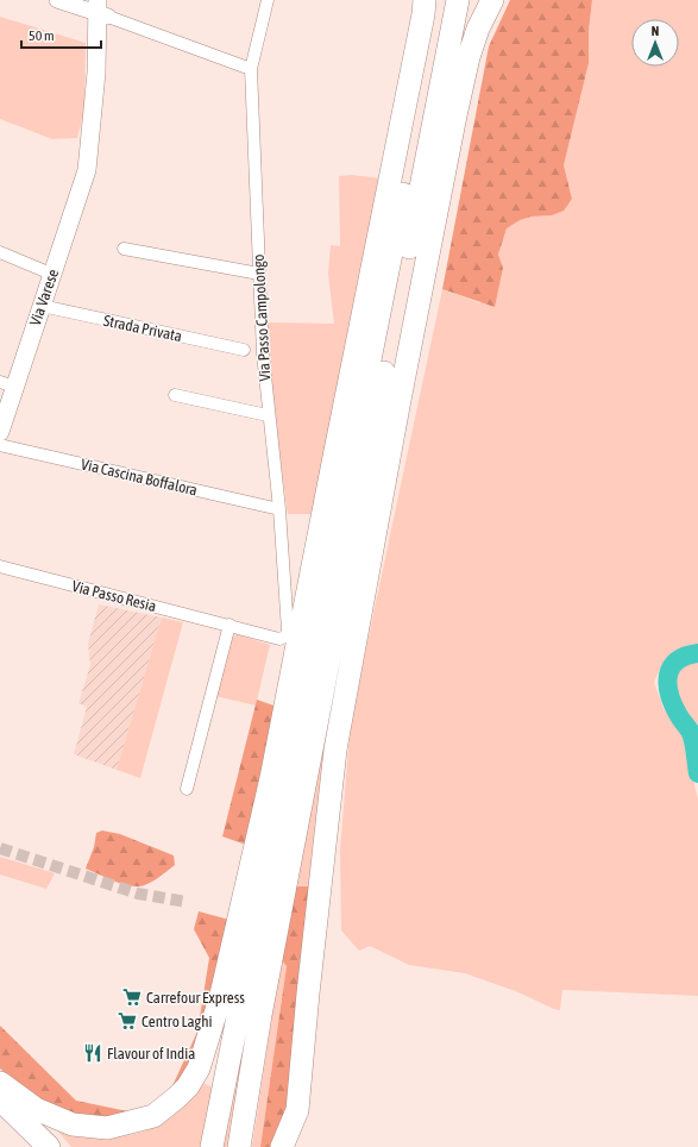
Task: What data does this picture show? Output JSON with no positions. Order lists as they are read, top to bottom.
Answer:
{
  "streets": {
    "main road": ["Via Varese"],
    "street": [
      "Via Passo Campolongo",
      "Strada Privata",
      "Via Cascina Boffalora",
      "Via Passo Resia"
    ]
  },
  "crossings": [
    ["Via Varese", "Strada Privata"],
    ["Via Passo Campolongo", "Via Cascina Boffalora"],
    ["Via Passo Campolongo", "Via Passo Resia"]
  ],
  "places": {
    "supermarket": ["Carrefour Express", "Centro Laghi"],
    "restaurant": ["Flavour of India"]
  },
  "scale_bar": "50 m",
  "north": "top"
}
